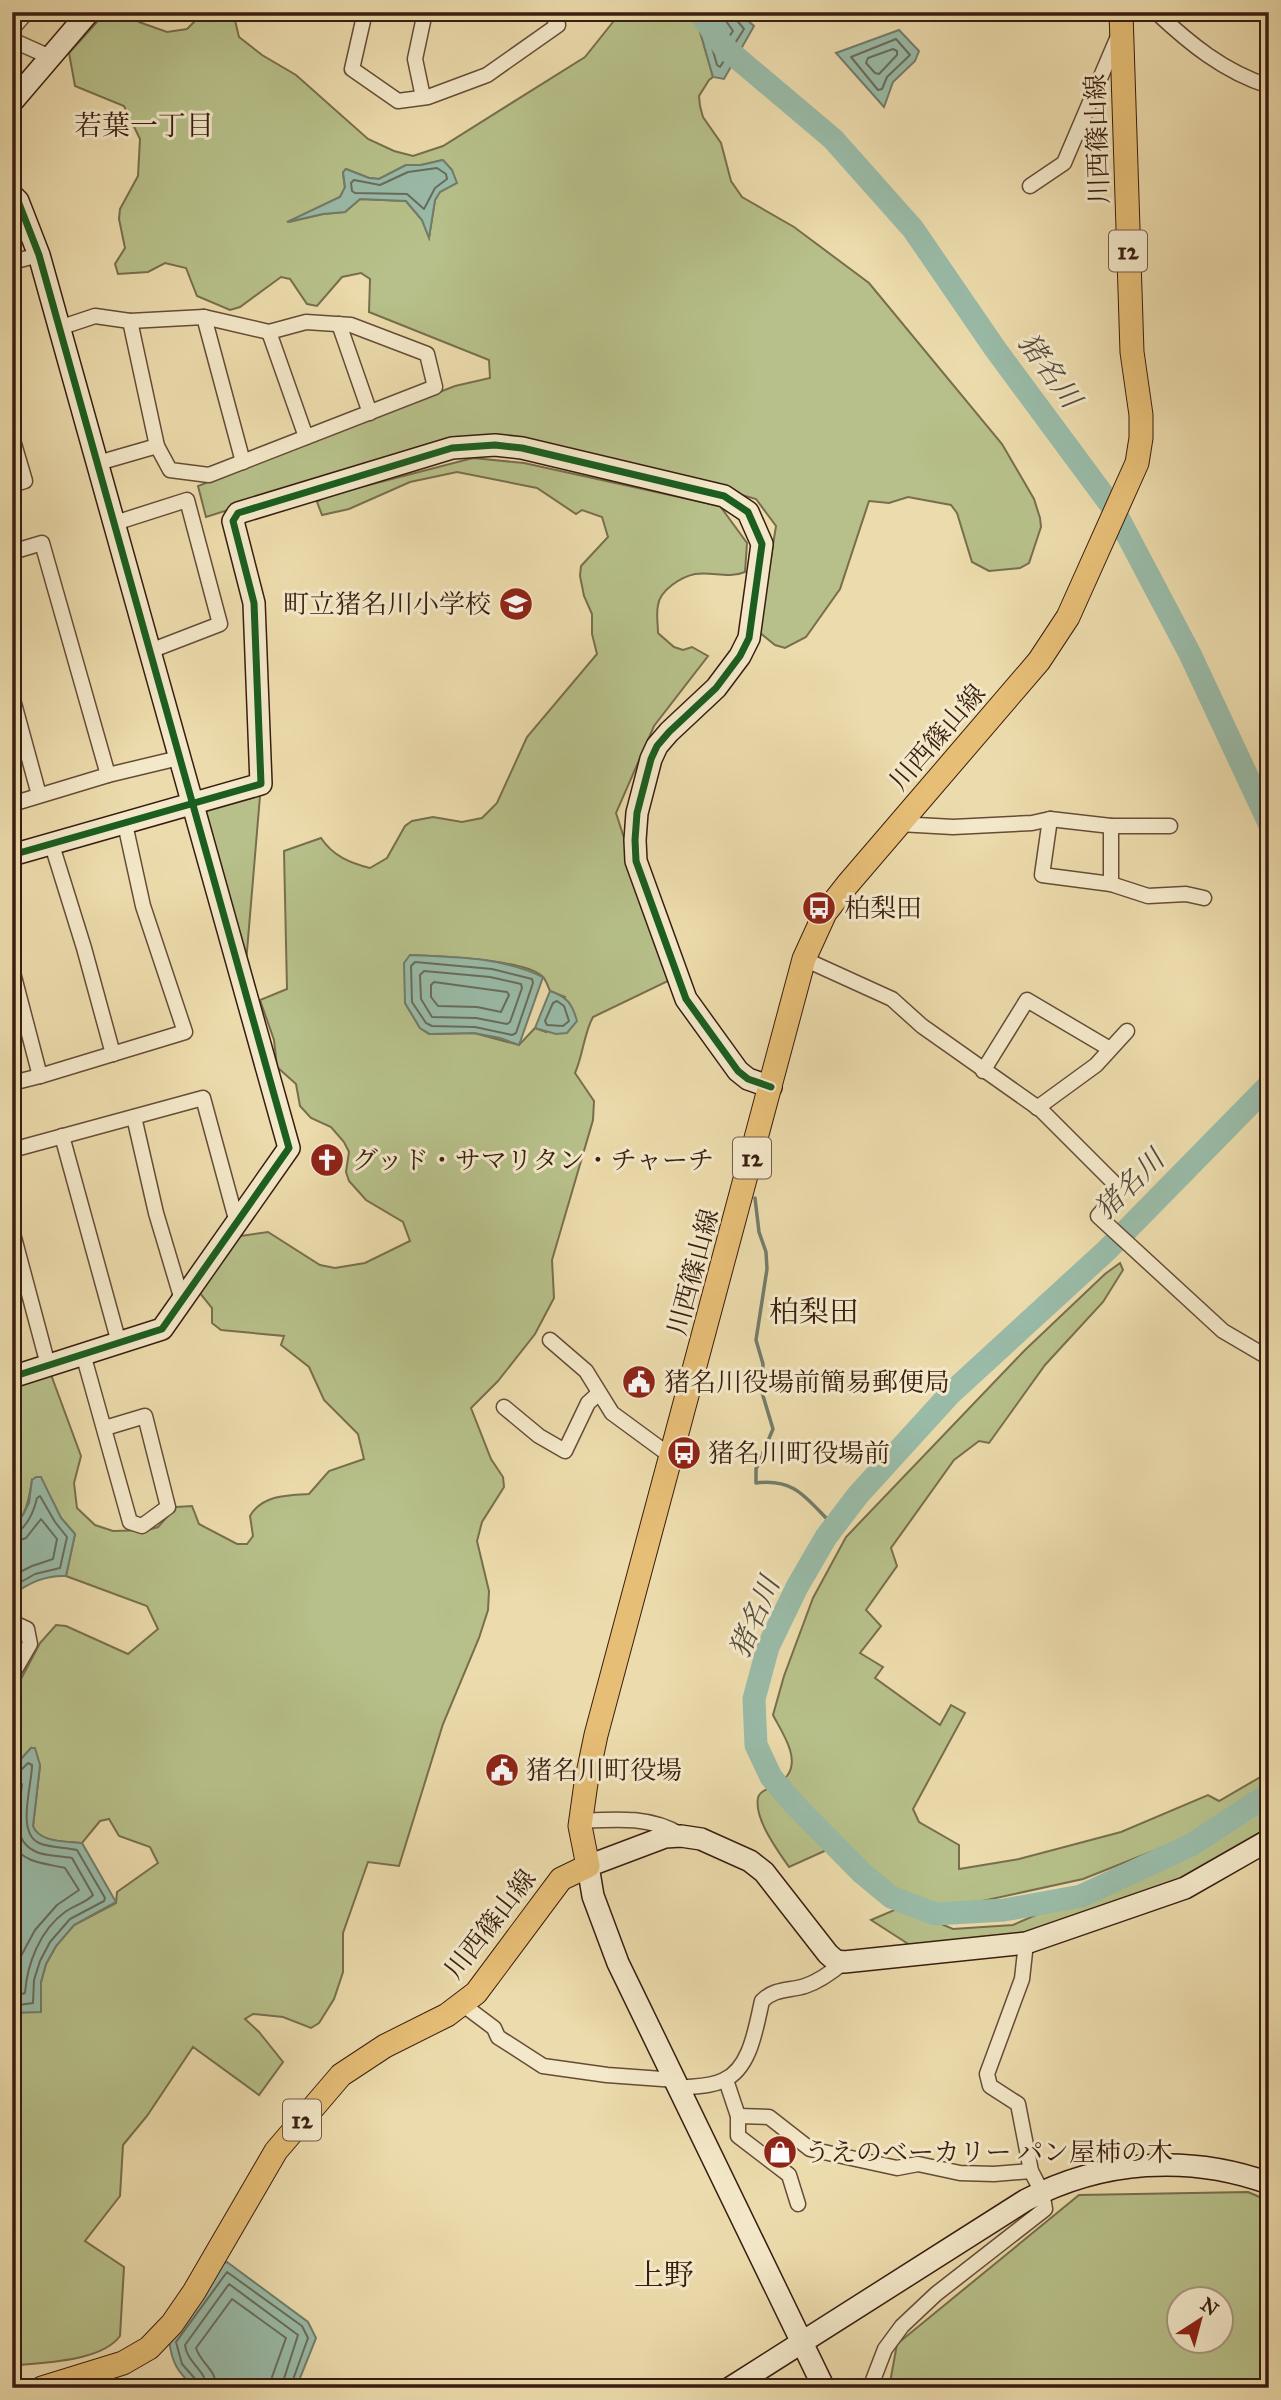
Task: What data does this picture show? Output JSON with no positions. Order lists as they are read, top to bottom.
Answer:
{
  "streets": {
    "main road": ["川西篠山線", "12"]
  },
  "districts": ["若葉一丁目", "柏梨田", "上野"],
  "water": ["猪名川"],
  "places": {
    "school or university": ["町立猪名川小学校"],
    "bus stop": ["柏梨田", "猪名川町役場前"],
    "church": ["グッド・サマリタン・チャーチ"],
    "public building": ["猪名川役場前簡易郵便局", "猪名川町役場"],
    "shop": ["うえのベーカリー パン屋柿の木"]
  },
  "north": "top right"
}
